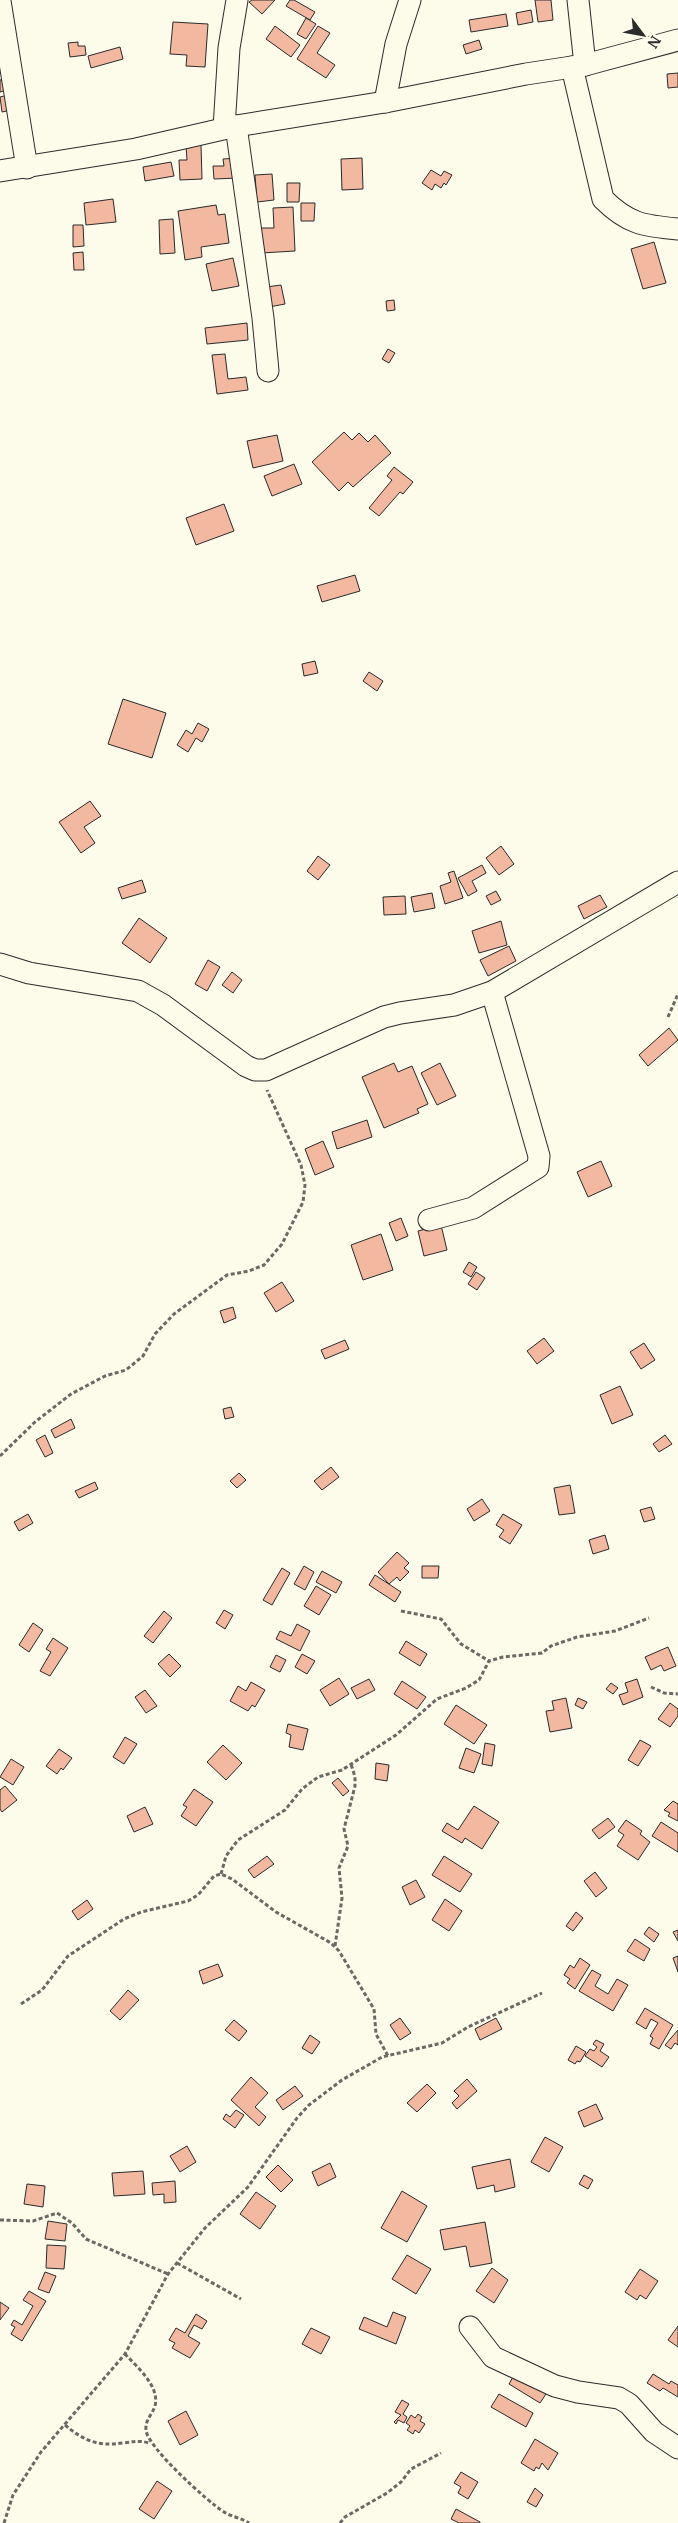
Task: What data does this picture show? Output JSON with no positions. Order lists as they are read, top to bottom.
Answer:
{
  "north": "bottom right"
}
